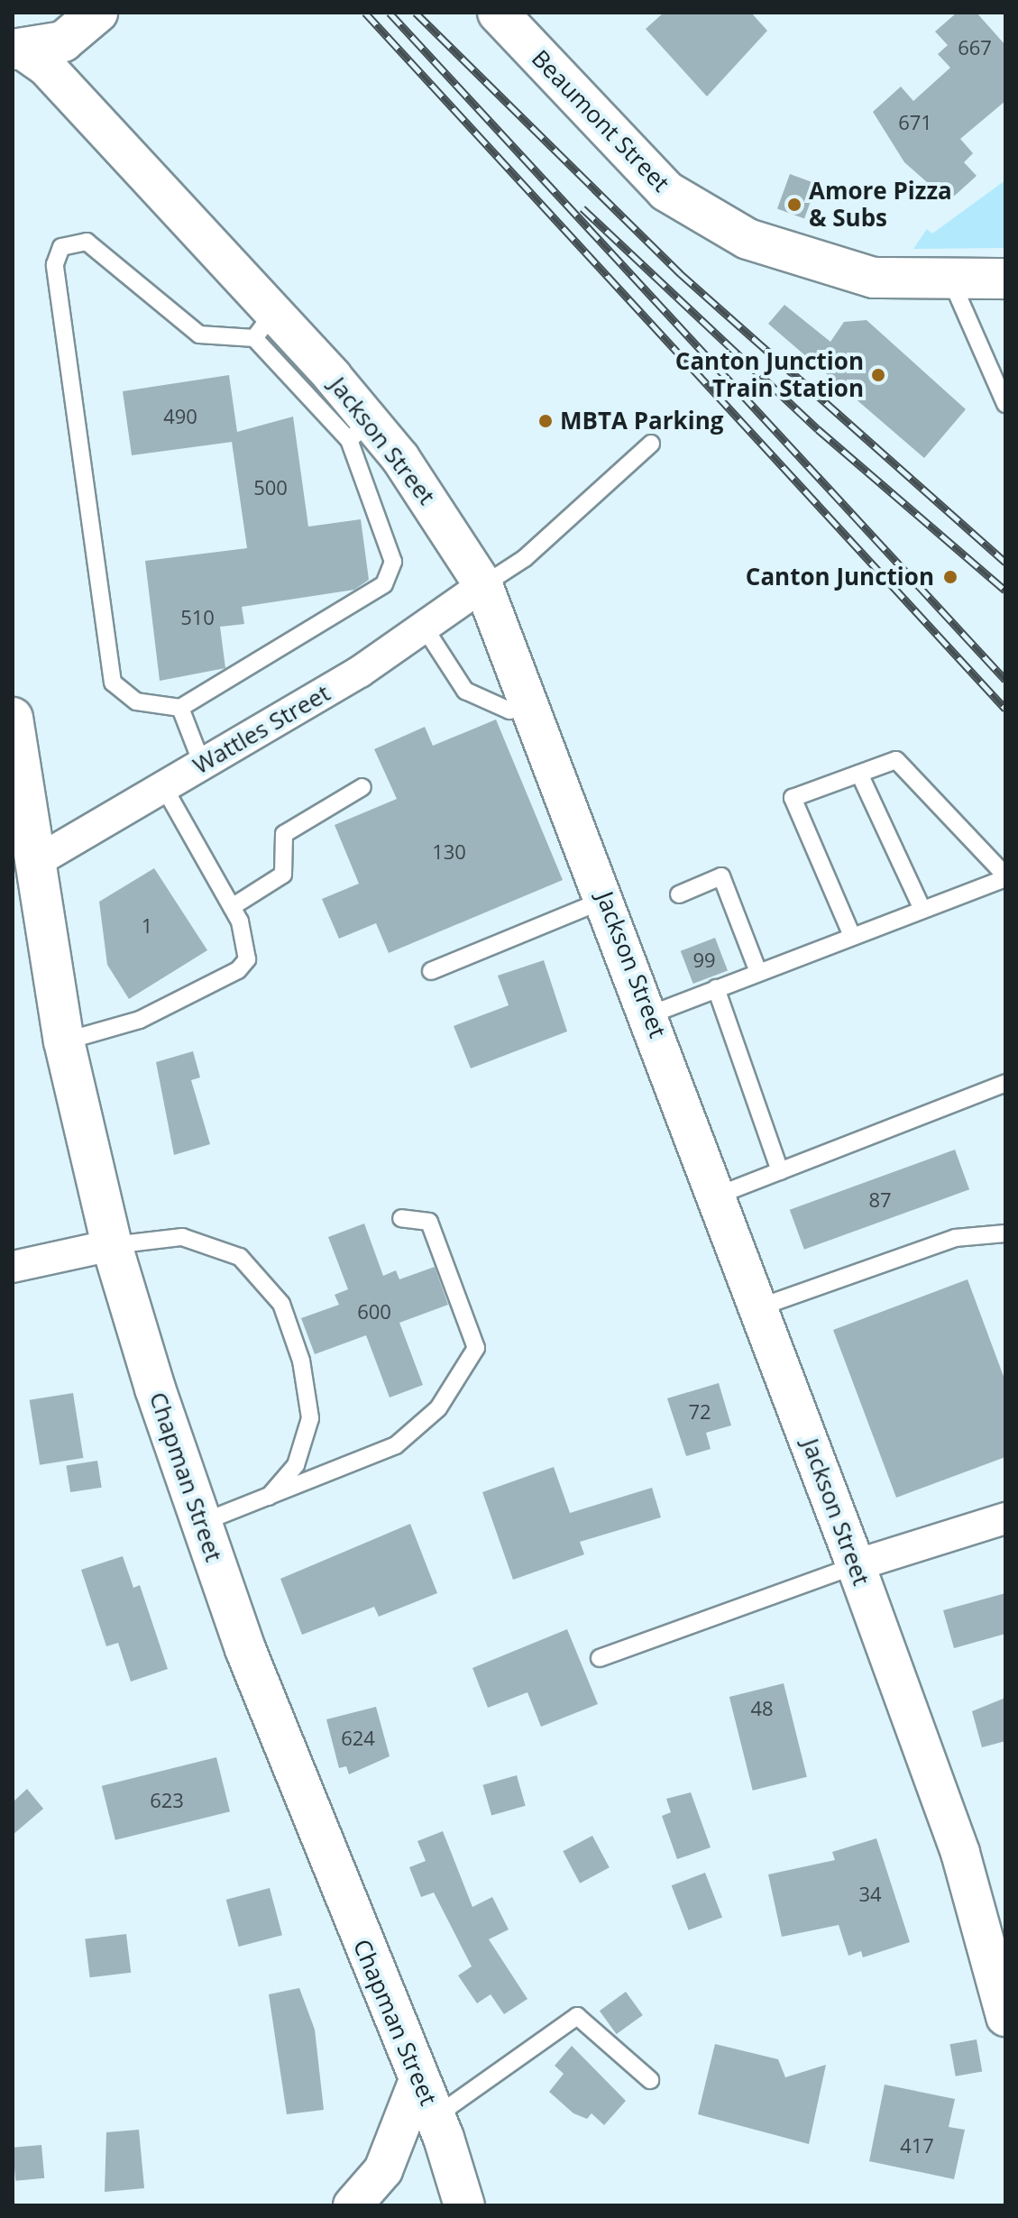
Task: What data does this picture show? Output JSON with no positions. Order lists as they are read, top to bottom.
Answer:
{
  "streets": {
    "main road": ["Beaumont Street", "Chapman Street"],
    "street": ["Jackson Street", "Wattles Street"]
  },
  "crossings": [
    ["Jackson Street", "Wattles Street"],
    ["Wattles Street", "Chapman Street"]
  ],
  "places": [
    "Amore Pizza & Subs",
    "Canton Junction Train Station",
    "MBTA Parking",
    "Canton Junction"
  ],
  "house_numbers": [
    "667",
    "671",
    "490",
    "500",
    "510",
    "130",
    "1",
    "99",
    "87",
    "600",
    "72",
    "48",
    "624",
    "623",
    "34",
    "417"
  ]
}
